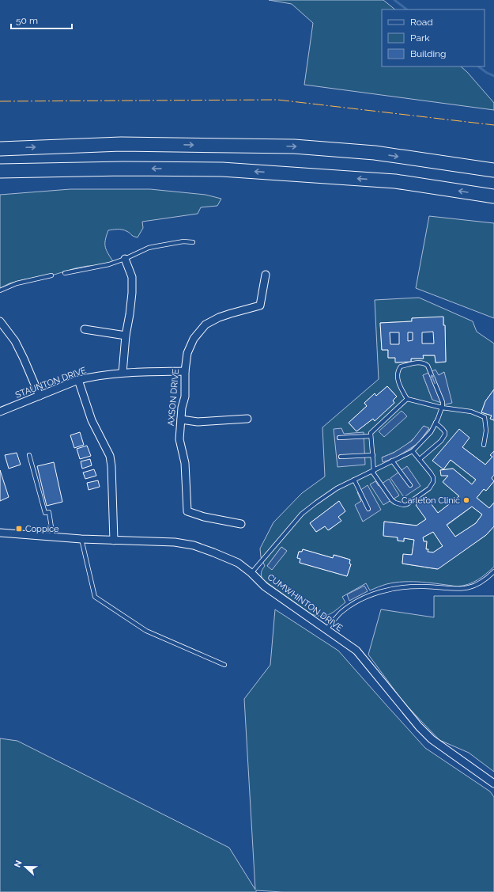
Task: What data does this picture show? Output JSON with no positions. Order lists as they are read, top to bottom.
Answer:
{
  "streets": {
    "street": ["STAUNTON DRIVE", "AXSON DRIVE", "CUMWHINTON DRIVE"]
  },
  "crossings": [
    ["STAUNTON DRIVE", "AXSON DRIVE"]
  ],
  "places": {
    "other": ["Carleton Clinic"],
    "transit": ["Coppice"]
  },
  "legend": ["Road", "Park", "Building"],
  "scale_bar": "50 m",
  "north": "left"
}
